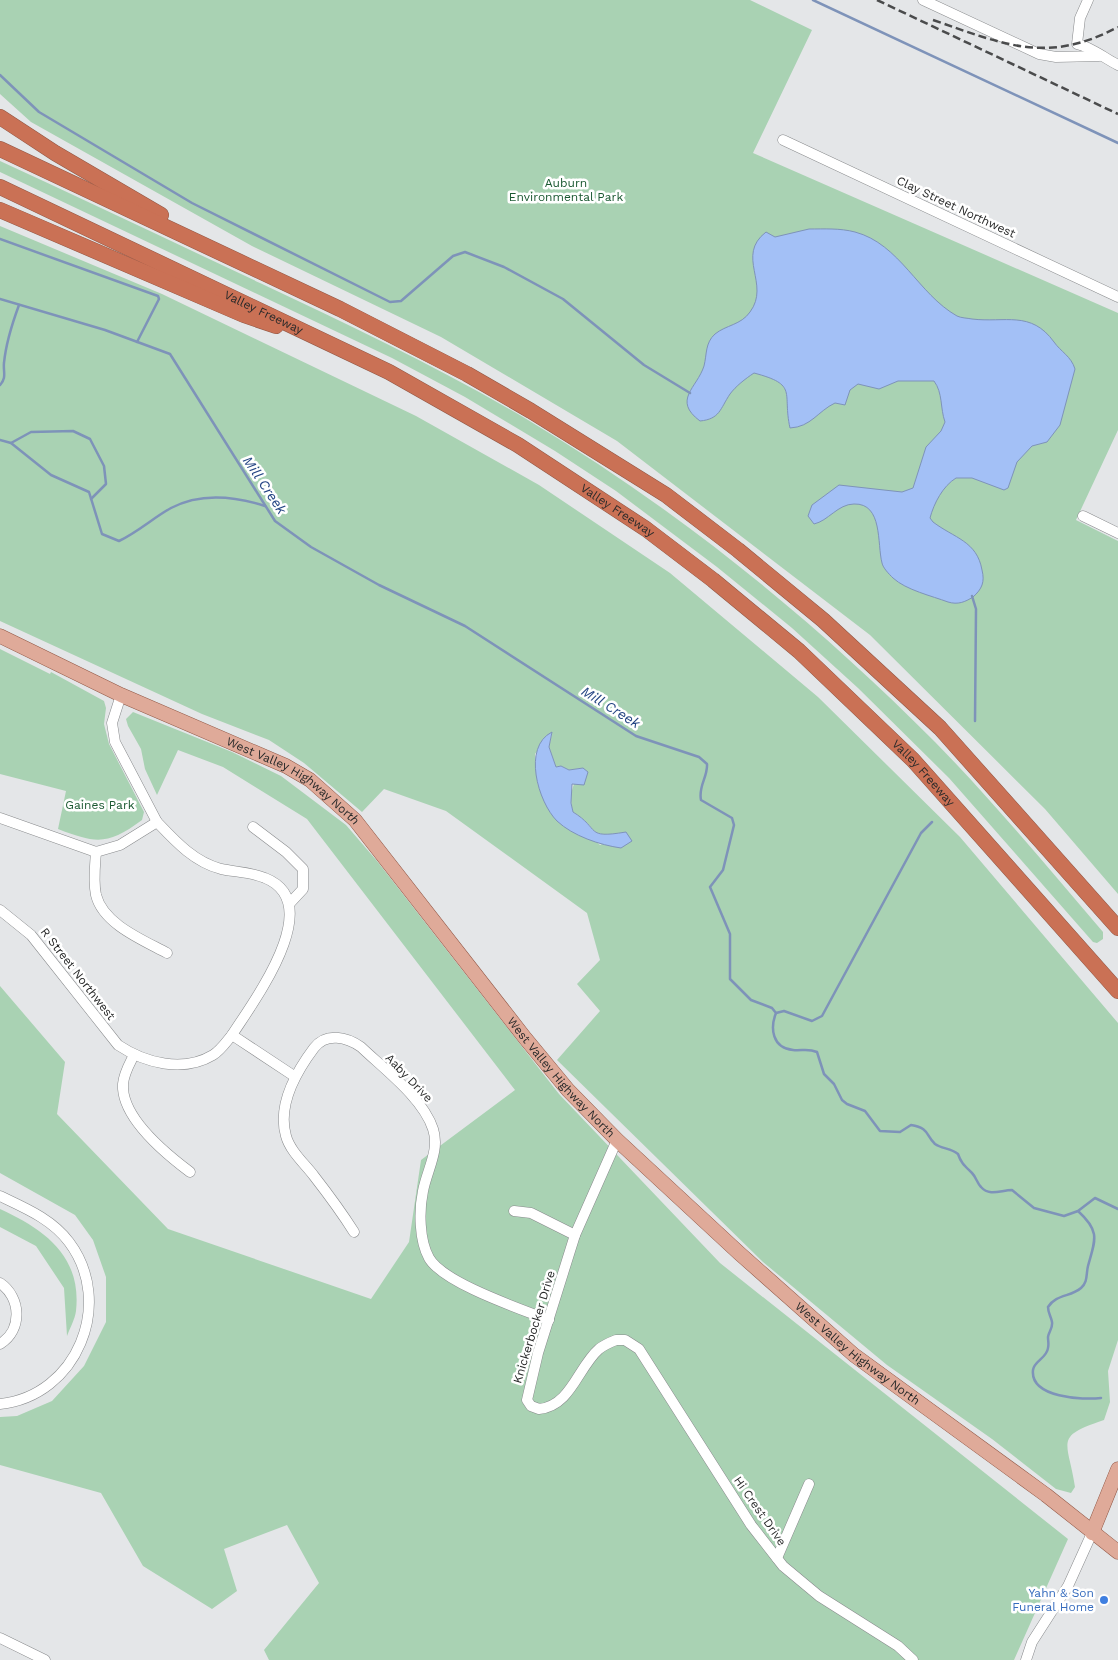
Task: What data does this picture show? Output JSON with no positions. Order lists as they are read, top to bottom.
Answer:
{
  "streets": {
    "highway": ["Valley Freeway"],
    "main road": ["West Valley Highway North"],
    "street": [
      "Clay Street Northwest",
      "R Street Northwest",
      "Aaby Drive",
      "Knickerbocker Drive",
      "Hi Crest Drive"
    ]
  },
  "crossings": [
    ["West Valley Highway North", "Knickerbocker Drive"],
    ["Aaby Drive", "Knickerbocker Drive"],
    ["Knickerbocker Drive", "Hi Crest Drive"]
  ],
  "water": ["Mill Creek"],
  "parks": ["Auburn Environmental Park", "Gaines Park"],
  "places": ["Yahn & Son Funeral Home"]
}
